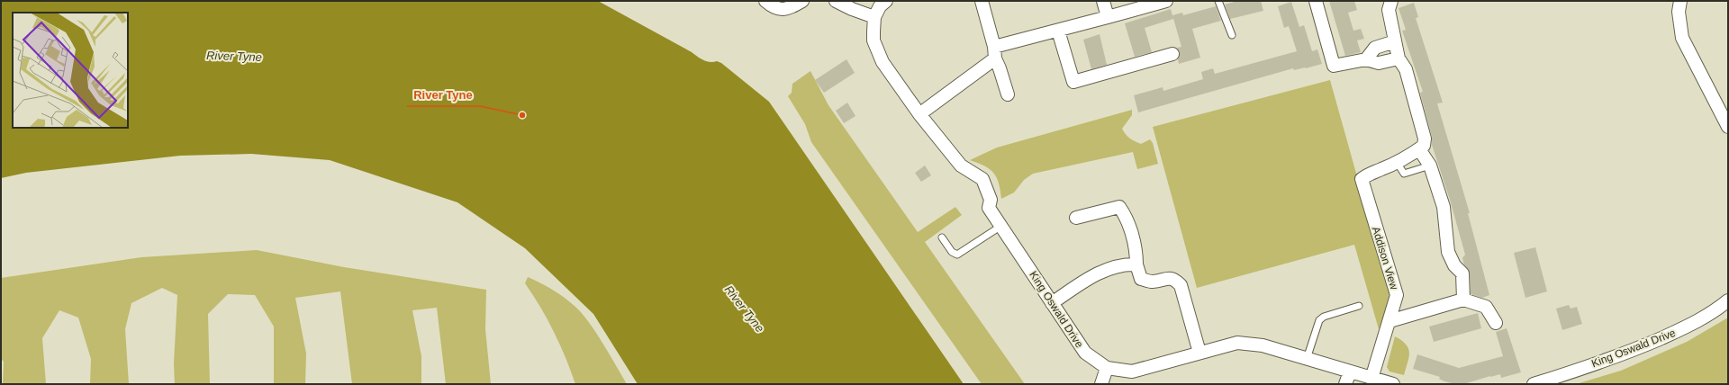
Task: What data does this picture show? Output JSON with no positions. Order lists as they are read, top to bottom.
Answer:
{
  "streets": {
    "street": ["Addison View", "King Oswald Drive"]
  },
  "water": ["River Tyne"],
  "places": ["River Tyne"]
}
